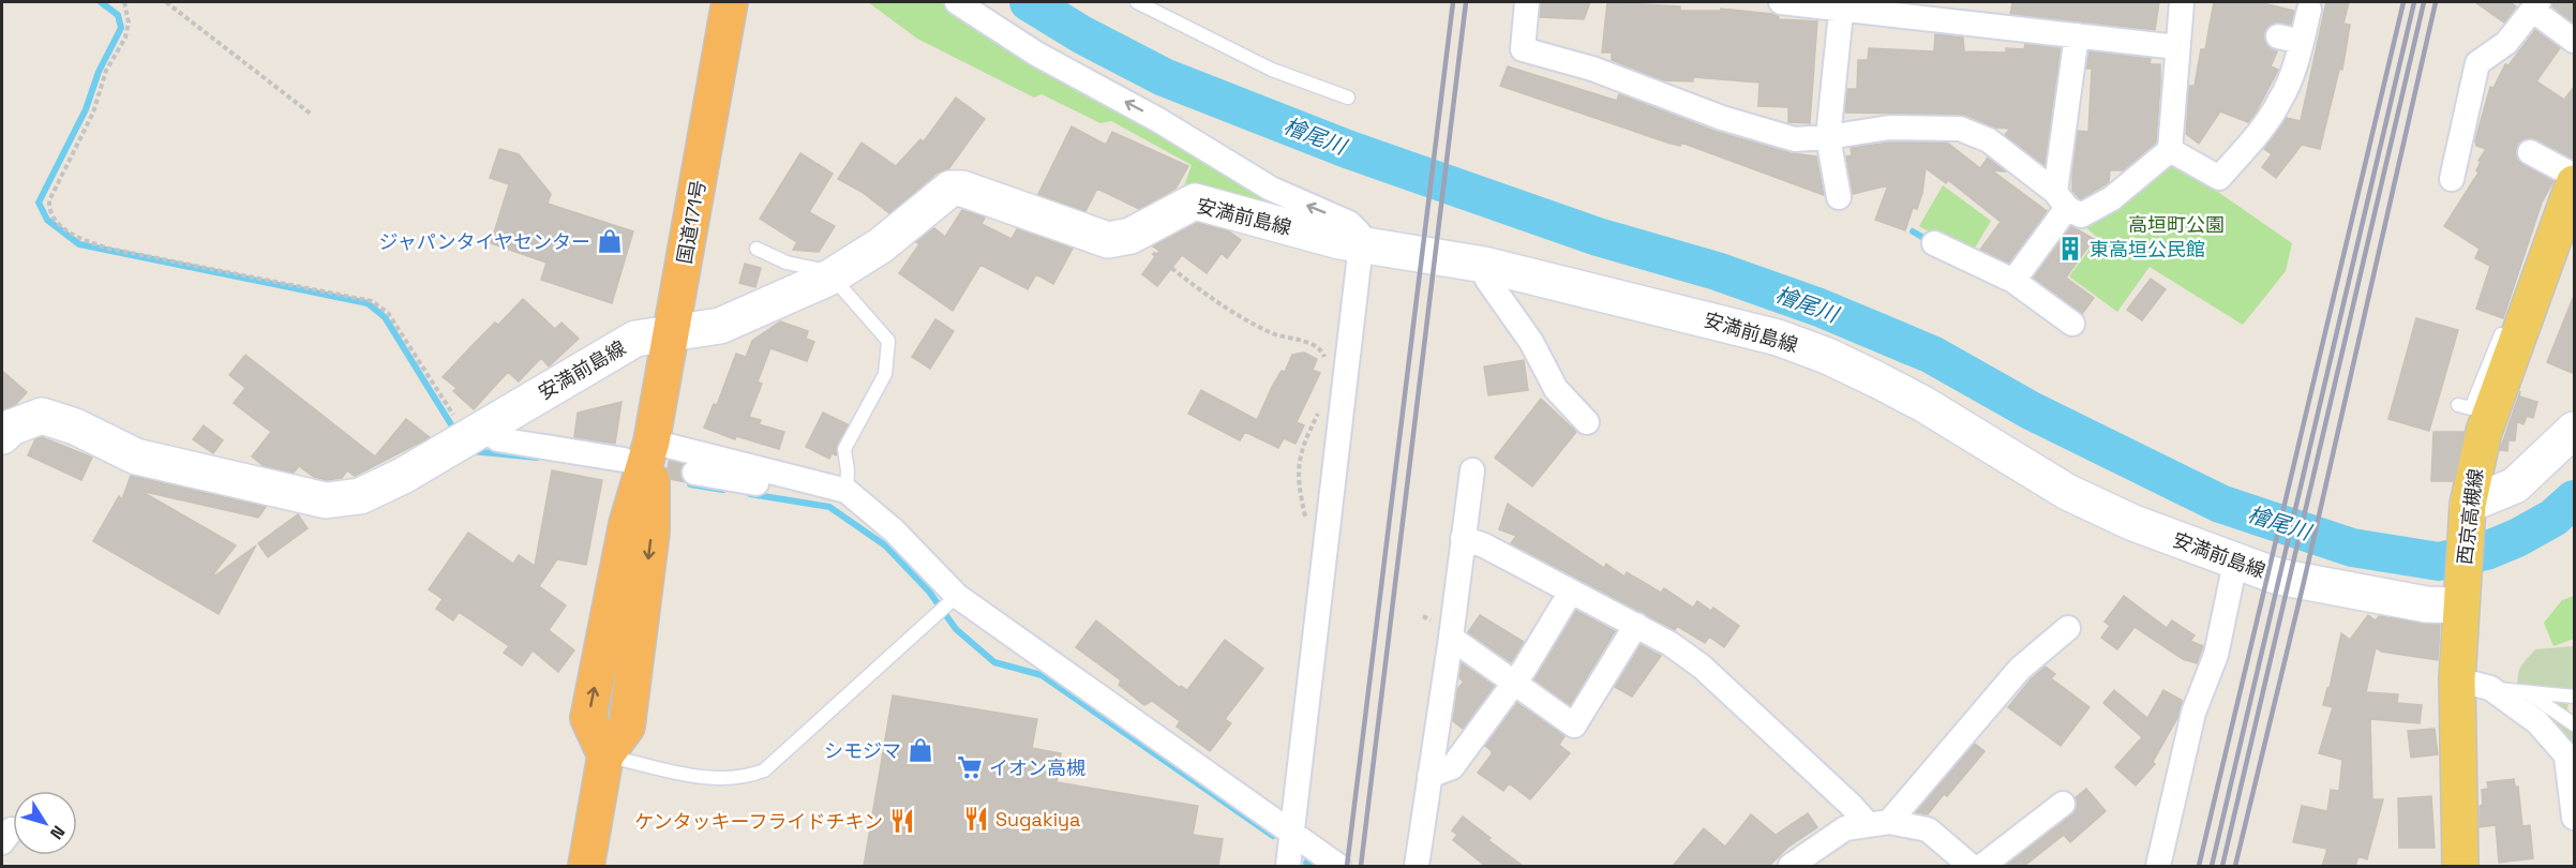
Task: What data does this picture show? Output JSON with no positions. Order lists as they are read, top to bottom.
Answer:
{
  "streets": {
    "highway": ["国道171号"],
    "main road": ["安満前島線", "西京高槻線"]
  },
  "crossings": [
    ["安満前島線", "国道171号"],
    ["安満前島線", "西京高槻線"]
  ],
  "water": ["檜尾川"],
  "parks": ["高垣町公園"],
  "places": {
    "shop": ["ジャパンタイヤセンター", "シモジマ"],
    "building": ["東高垣公民館"],
    "supermarket": ["イオン高槻"],
    "restaurant": ["Sugakiya", "ケンタッキーフライドチキン"]
  },
  "north": "bottom right"
}
